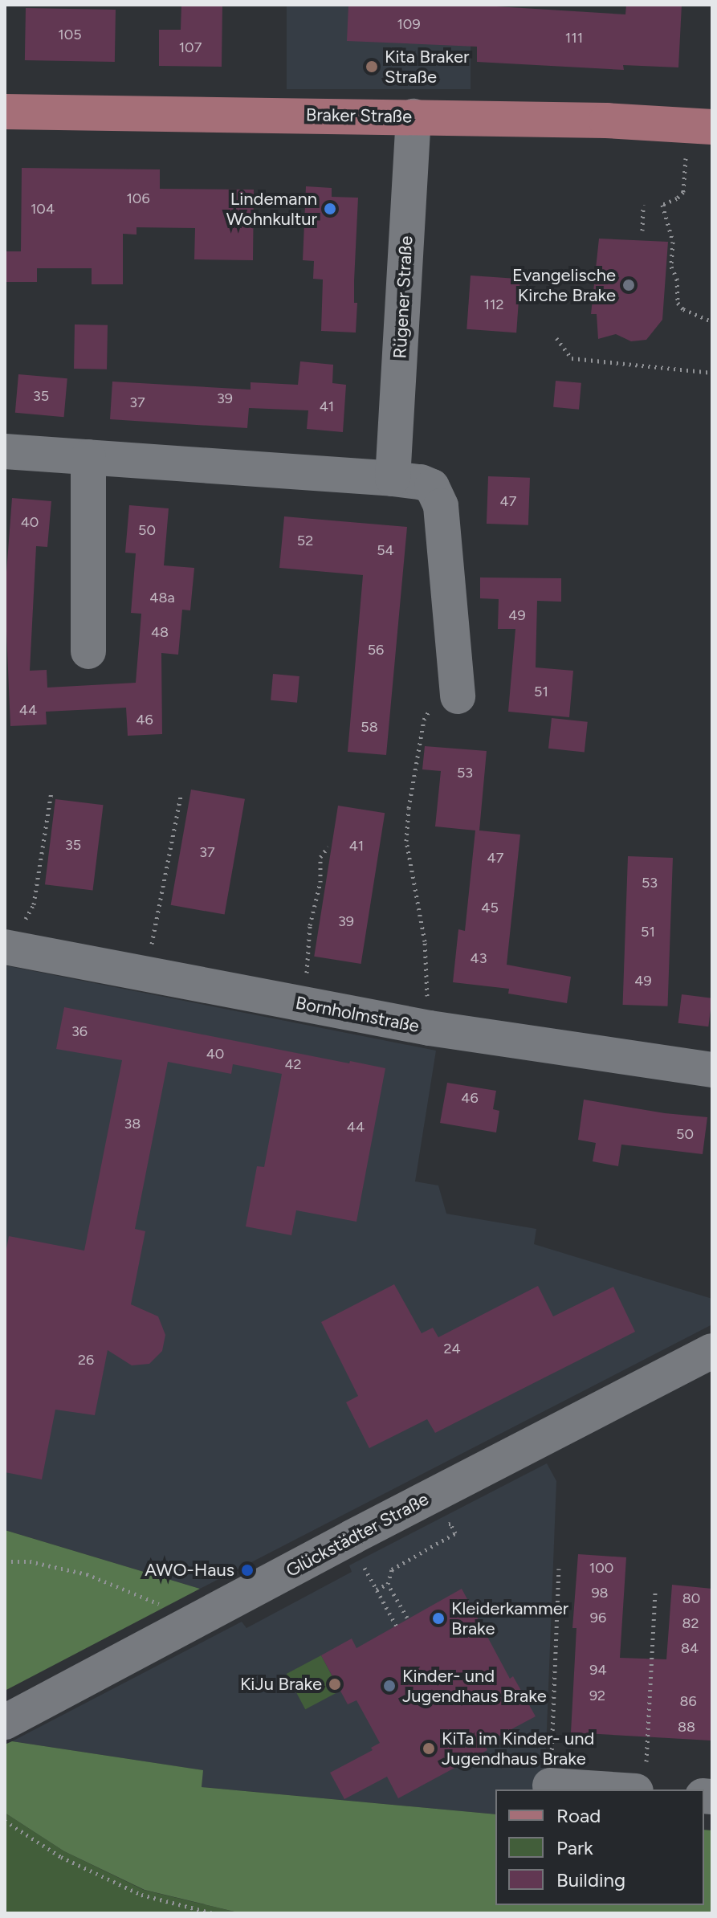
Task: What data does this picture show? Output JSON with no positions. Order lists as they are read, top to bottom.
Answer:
{
  "streets": {
    "main road": ["Braker Straße"],
    "street": ["Rügener Straße", "Bornholmstraße", "Glückstädter Straße"]
  },
  "crossings": [
    ["Braker Straße", "Rügener Straße"]
  ],
  "places": [
    "Kita Braker Straße",
    "Lindemann Wohnkultur",
    "Evangelische Kirche Brake",
    "AWO-Haus",
    "Kleiderkammer Brake",
    "KiJu Brake",
    "Kinder- und Jugendhaus Brake",
    "KiTa im Kinder- und Jugendhaus Brake"
  ],
  "house_numbers": [
    "109",
    "105",
    "111",
    "107",
    "106",
    "104",
    "112",
    "35",
    "39",
    "37",
    "41",
    "47",
    "40",
    "50",
    "52",
    "54",
    "48a",
    "49",
    "48",
    "56",
    "51",
    "44",
    "46",
    "58",
    "53",
    "35",
    "41",
    "37",
    "47",
    "53",
    "45",
    "39",
    "51",
    "43",
    "49",
    "36",
    "40",
    "42",
    "46",
    "38",
    "44",
    "50",
    "24",
    "26",
    "100",
    "98",
    "80",
    "96",
    "82",
    "84",
    "94",
    "92",
    "86",
    "88"
  ],
  "legend": ["Road", "Park", "Building"]
}
